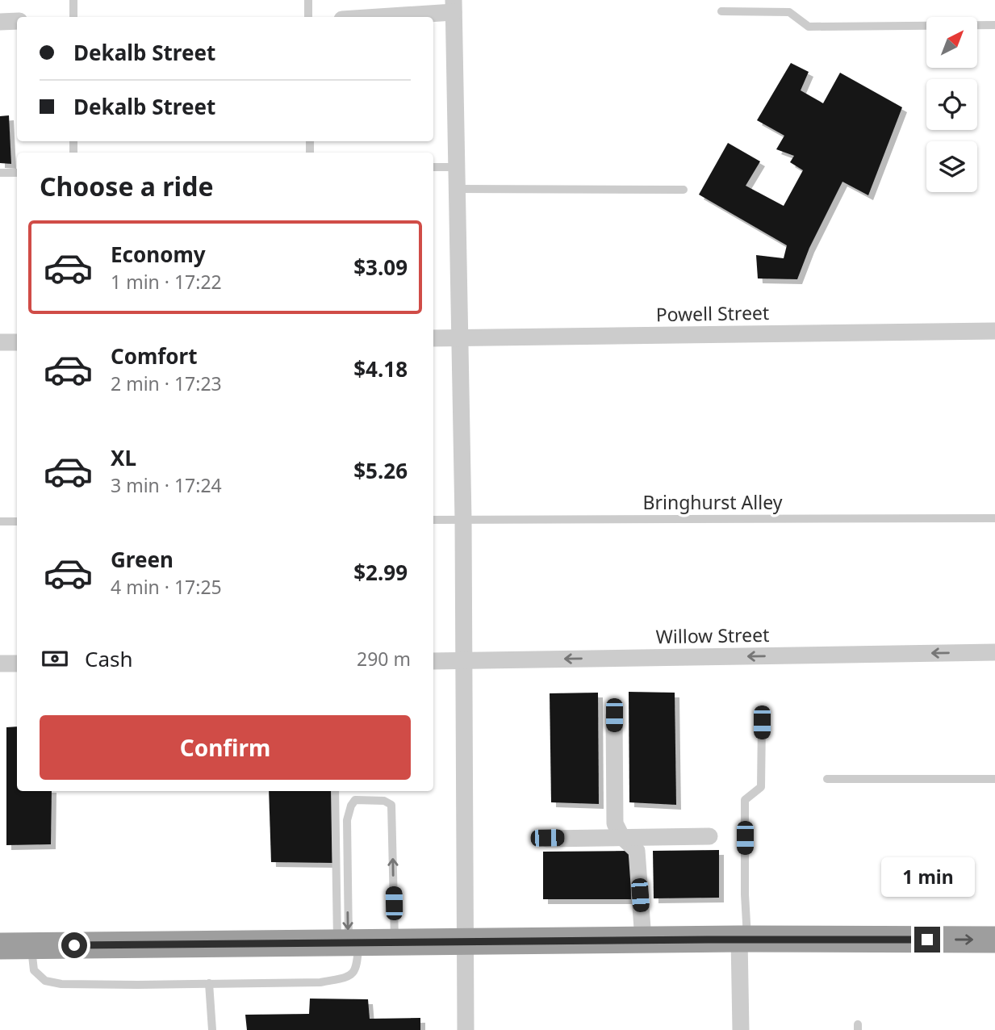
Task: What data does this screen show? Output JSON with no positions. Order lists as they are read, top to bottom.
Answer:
{
  "streets": {
    "street": ["Powell Street", "Willow Street"],
    "lane": ["Bringhurst Alley"]
  },
  "one_way": ["Willow Street"],
  "north": "top right",
  "page": {
    "banner": ["Dekalb Street", "Dekalb Street"],
    "heading": "Choose a ride",
    "list": [
      {
        "name": "Economy",
        "note": "1 min · 17:22",
        "value": "$3.09"
      },
      {
        "name": "Comfort",
        "note": "2 min · 17:23",
        "value": "$4.18"
      },
      {
        "name": "XL",
        "note": "3 min · 17:24",
        "value": "$5.26"
      },
      {
        "name": "Green",
        "note": "4 min · 17:25",
        "value": "$2.99"
      }
    ],
    "pay": ["Cash", "290 m"],
    "buttons": "Confirm",
    "bubble": "1 min"
  }
}
